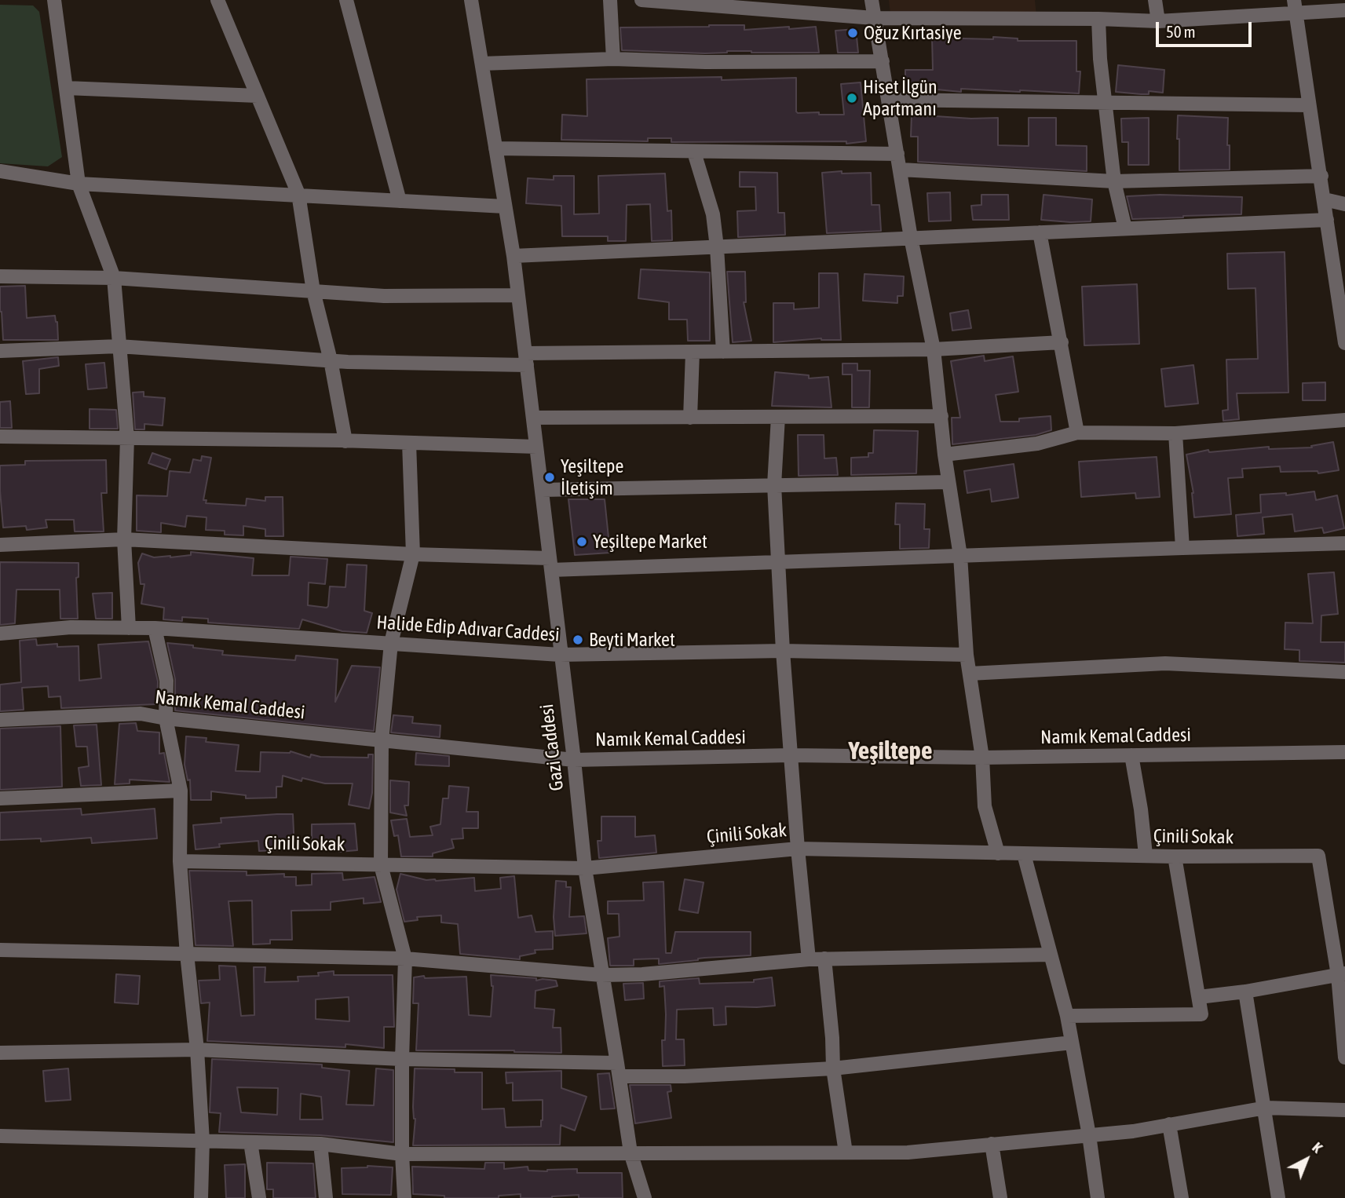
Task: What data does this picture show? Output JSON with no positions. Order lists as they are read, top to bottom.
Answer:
{
  "streets": {
    "street": [
      "Halide Edip Adıvar Caddesi",
      "Namık Kemal Caddesi",
      "Gazi Caddesi",
      "Çinili Sokak"
    ]
  },
  "crossings": [
    ["Halide Edip Adıvar Caddesi", "Gazi Caddesi"],
    ["Namık Kemal Caddesi", "Gazi Caddesi"],
    ["Gazi Caddesi", "Çinili Sokak"]
  ],
  "districts": ["Yeşiltepe"],
  "places": [
    "Oğuz Kırtasiye",
    "Hiset İlgün Apartmanı",
    "Yeşiltepe İletişim",
    "Yeşiltepe Market",
    "Beyti Market"
  ],
  "scale_bar": "50 m",
  "north": "top right"
}
